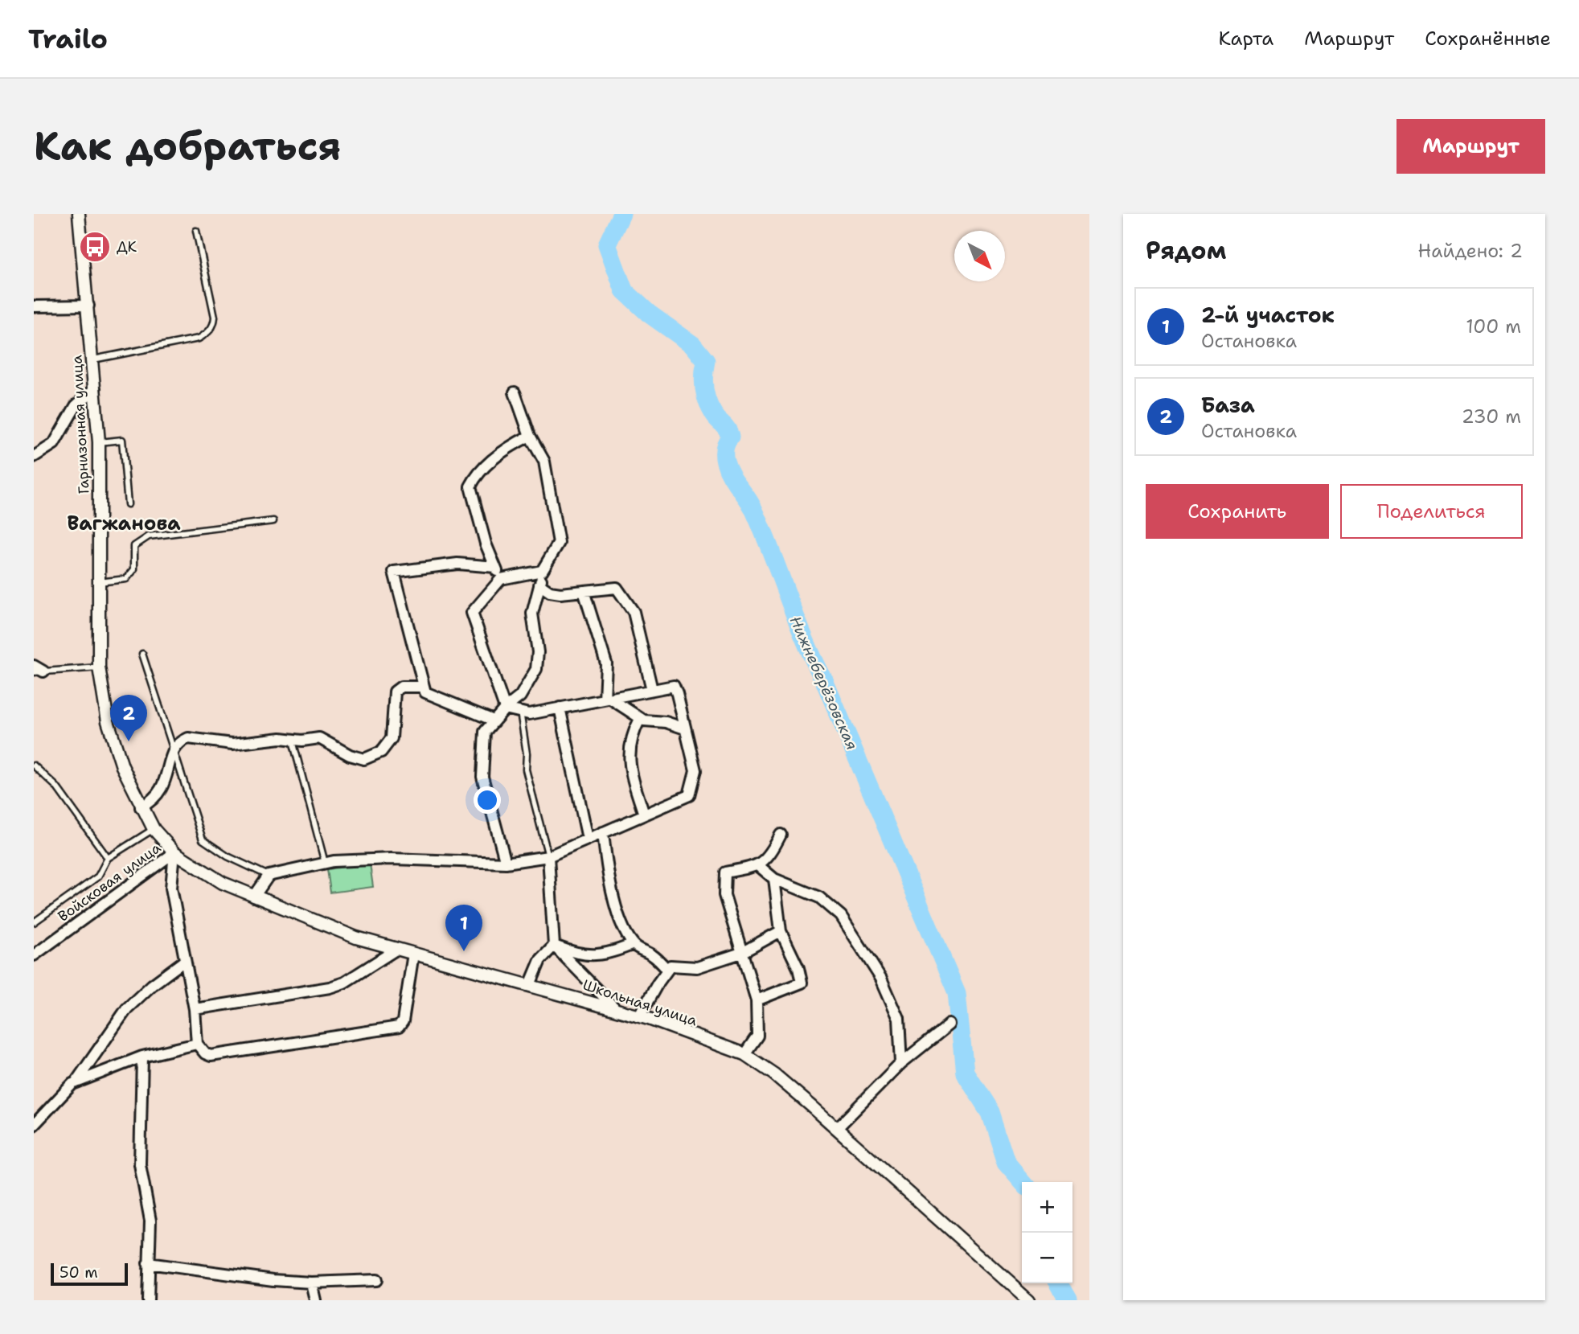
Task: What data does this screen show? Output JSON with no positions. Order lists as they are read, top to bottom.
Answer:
{
  "streets": {
    "street": ["Гарнизонная улица", "Войсковая улица", "Школьная улица"]
  },
  "crossings": [
    ["Гарнизонная улица", "Войсковая улица"],
    ["Гарнизонная улица", "Школьная улица"],
    ["Войсковая улица", "Школьная улица"]
  ],
  "districts": ["Вагжанова"],
  "water": ["Нижнеберёзовская"],
  "places": {
    "bus stop": ["ДК"]
  },
  "scale_bar": "50 m",
  "north": "bottom right",
  "page": {
    "header": "Trailo",
    "nav": ["Карта", "Маршрут", "Сохранённые"],
    "buttons": [
      "Маршрут",
      ["Сохранить", "Поделиться"]
    ],
    "title": "Как добраться",
    "heading": ["Рядом", "Найдено: 2"],
    "list": [
      {
        "mark": "1",
        "name": "2-й участок",
        "note": "Остановка",
        "value": "100 m"
      },
      {
        "mark": "2",
        "name": "База",
        "note": "Остановка",
        "value": "230 m"
      }
    ],
    "pins": ["2", "1"],
    "map_buttons": ["+", "−"],
    "scale": "50 m"
  }
}
